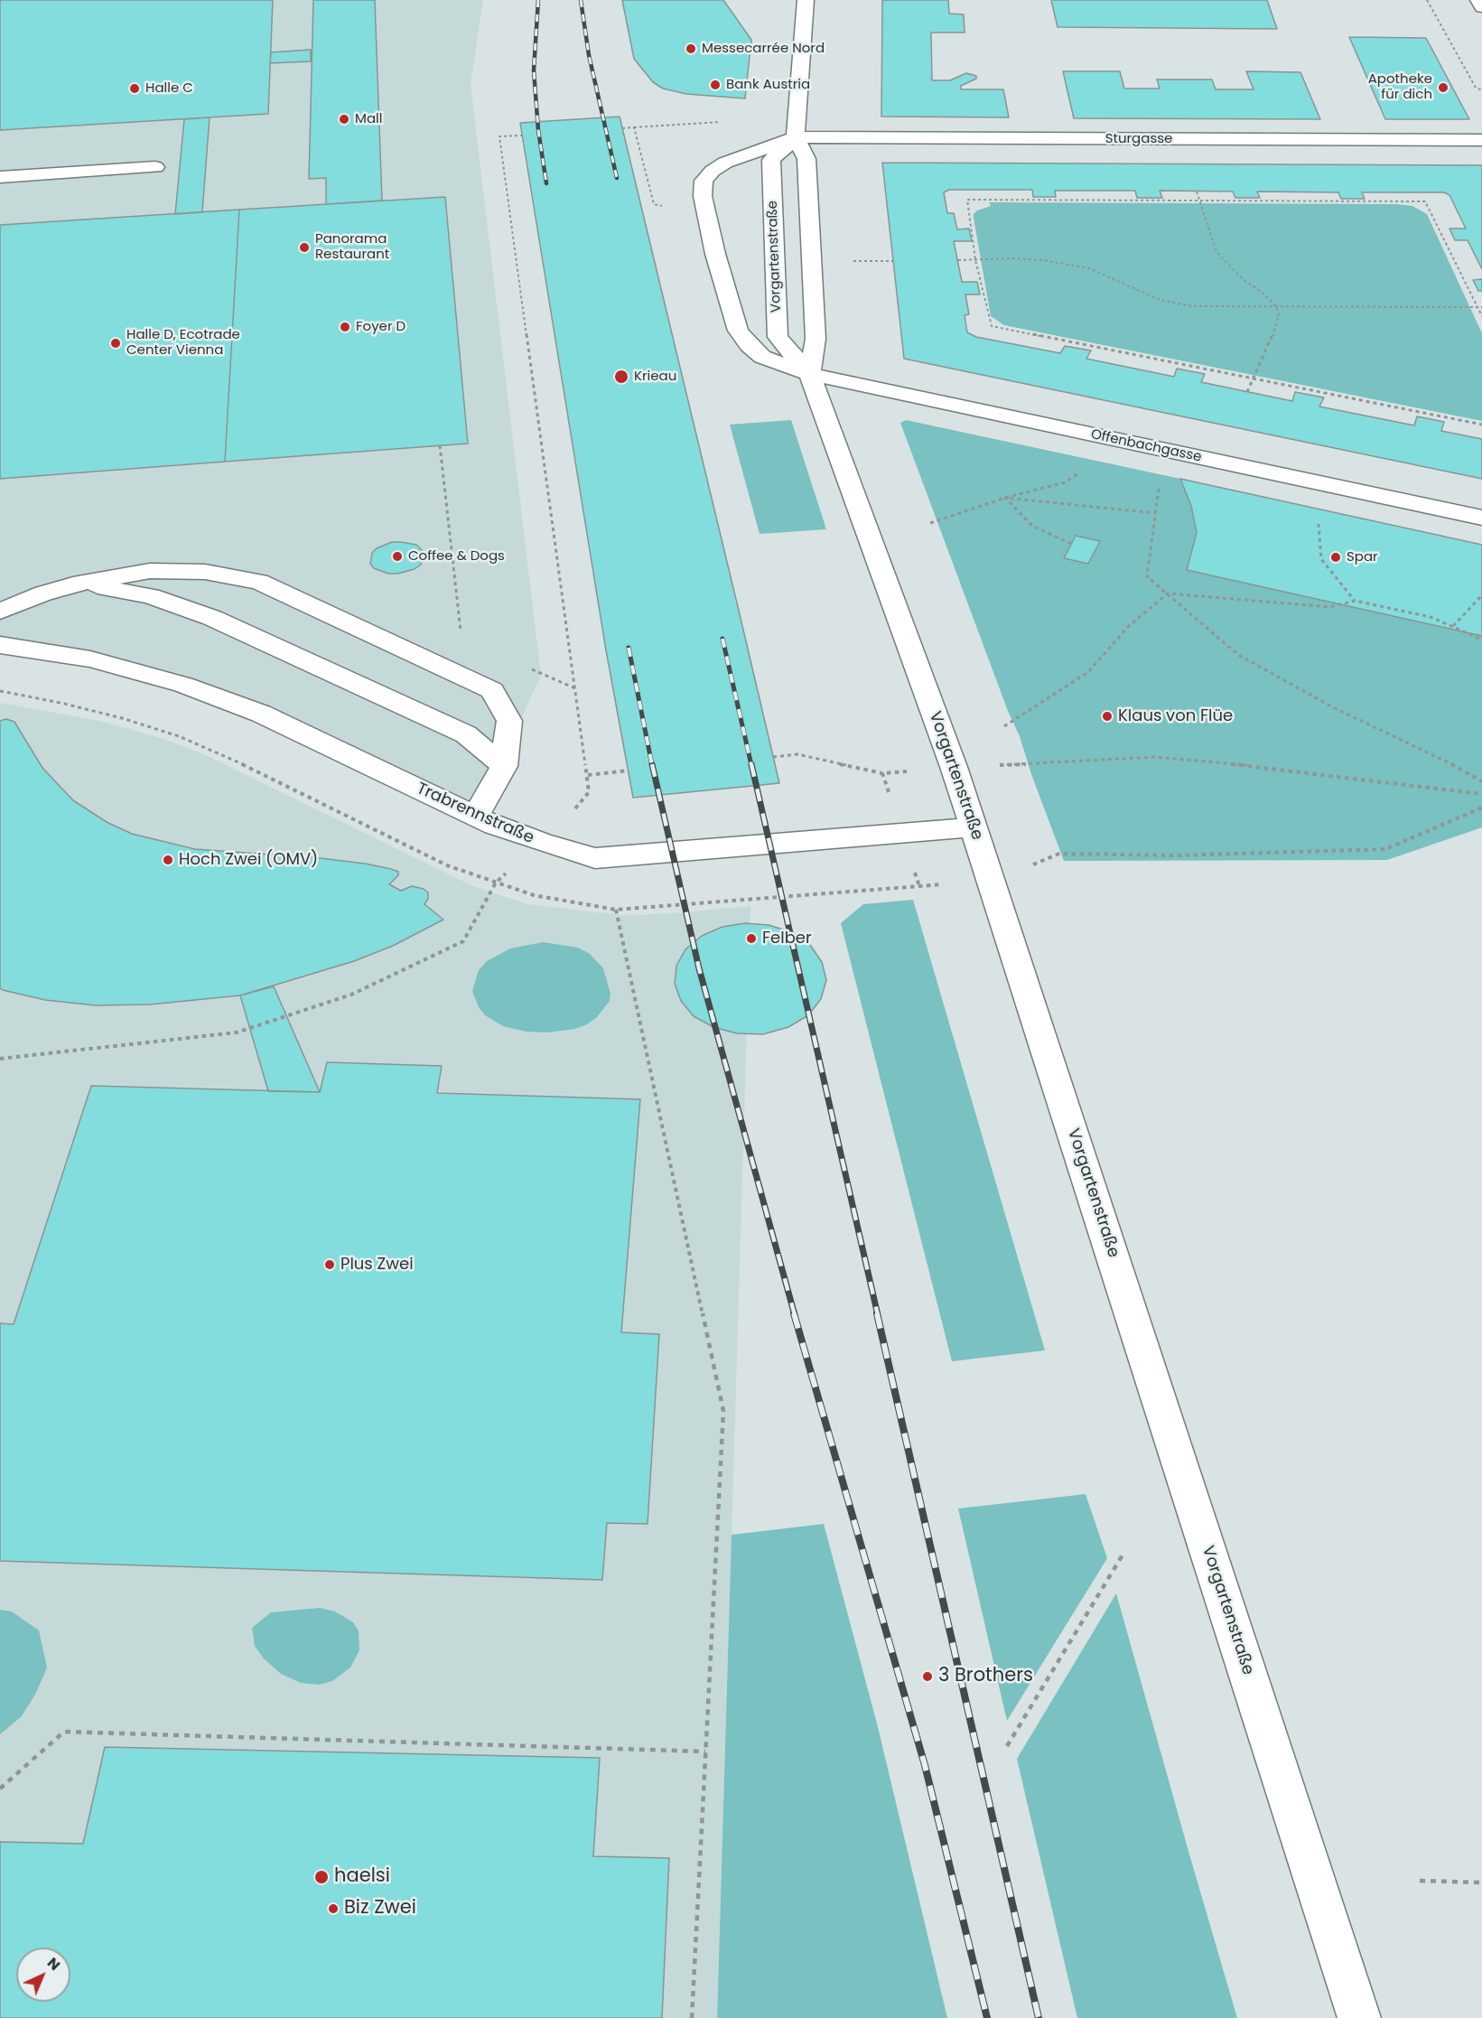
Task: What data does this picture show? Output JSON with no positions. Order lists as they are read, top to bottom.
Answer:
{
  "streets": {
    "street": [
      "Sturgasse",
      "Vorgartenstraße",
      "Offenbachgasse",
      "Trabrennstraße"
    ]
  },
  "crossings": [
    ["Sturgasse", "Vorgartenstraße"],
    ["Sturgasse", "Offenbachgasse"],
    ["Vorgartenstraße", "Offenbachgasse"],
    ["Vorgartenstraße", "Trabrennstraße"]
  ],
  "places": [
    "Messecarrée Nord",
    "Bank Austria",
    "Apotheke für dich",
    "Halle C",
    "Mall",
    "Panorama Restaurant",
    "Foyer D",
    "Halle D, Ecotrade Center Vienna",
    "Krieau",
    "Coffee & Dogs",
    "Spar",
    "Klaus von Flüe",
    "Hoch Zwei (OMV)",
    "Felber",
    "Plus Zwei",
    "3 Brothers",
    "haelsi",
    "Biz Zwei"
  ],
  "north": "top right"
}
